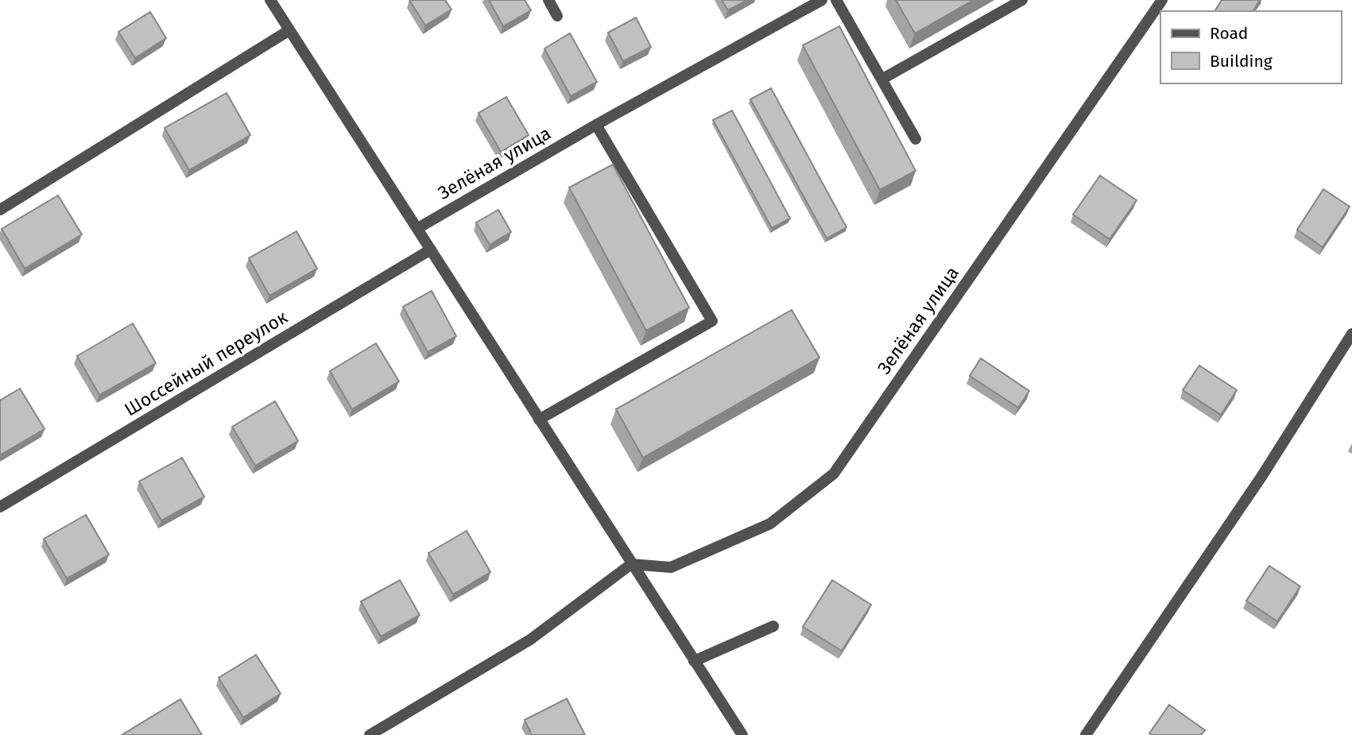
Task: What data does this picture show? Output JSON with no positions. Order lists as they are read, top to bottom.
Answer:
{
  "streets": {
    "street": ["Зелёная улица", "Шоссейный переулок"]
  },
  "legend": ["Road", "Building"]
}
